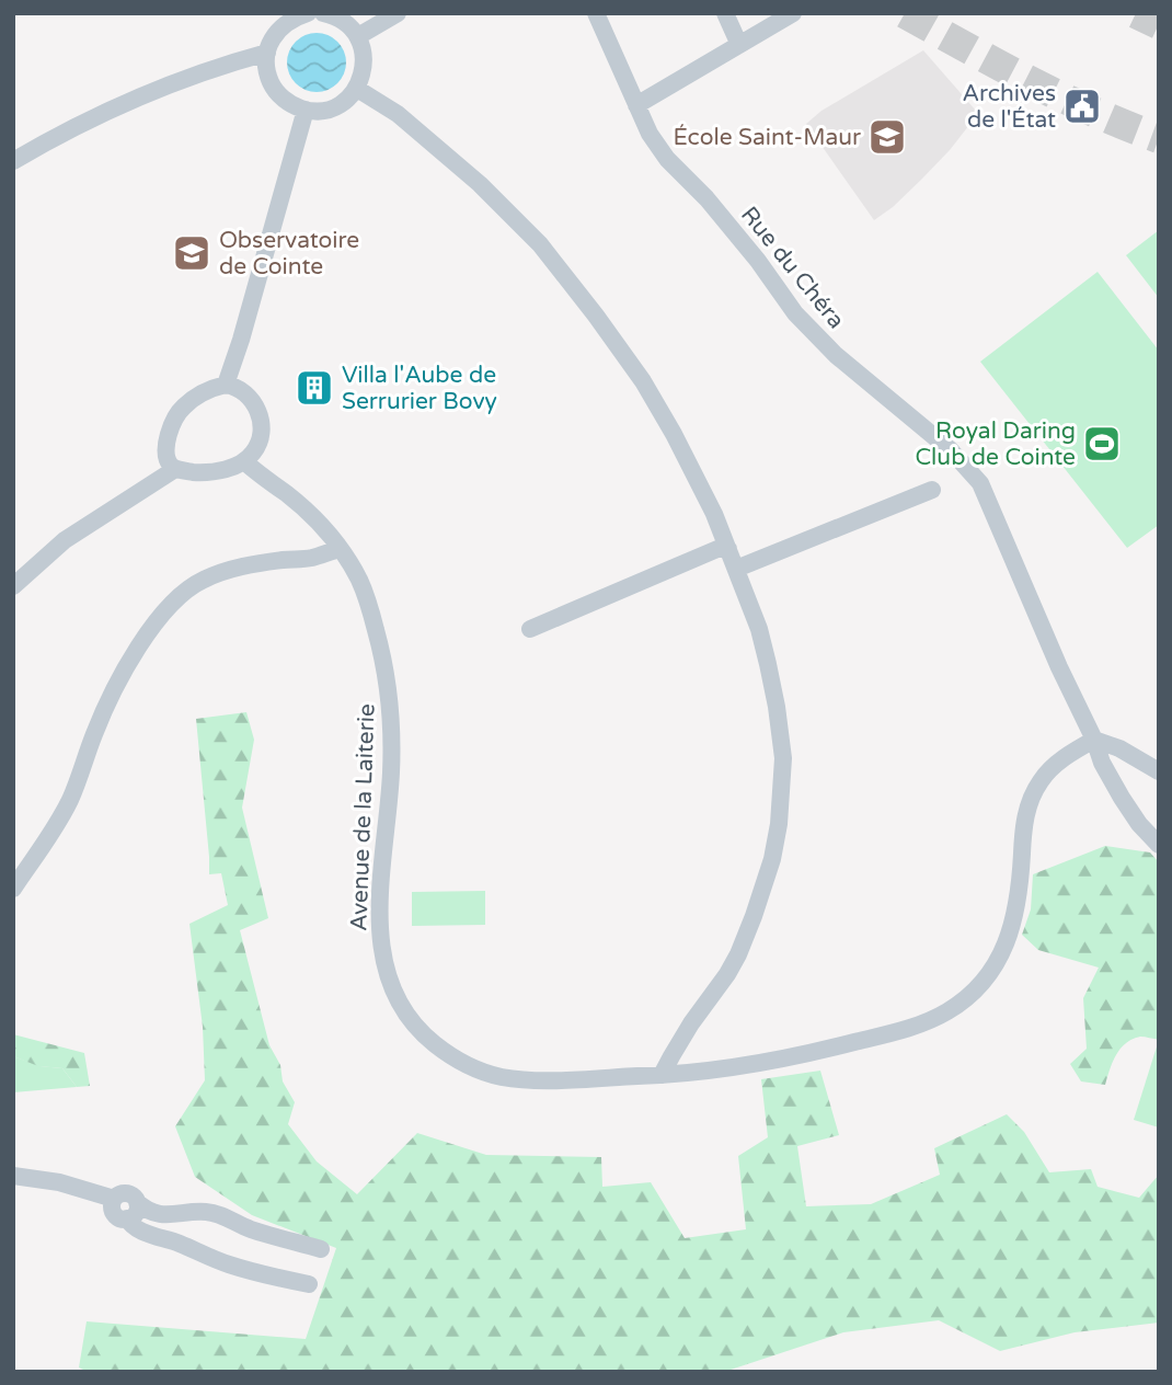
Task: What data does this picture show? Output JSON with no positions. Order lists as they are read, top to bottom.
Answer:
{
  "streets": {
    "street": ["Rue du Chéra", "Avenue de la Laiterie"]
  },
  "crossings": [
    ["Rue du Chéra", "Avenue de la Laiterie"]
  ],
  "places": {
    "public building": ["Archives de l'État"],
    "school or university": ["École Saint-Maur", "Observatoire de Cointe"],
    "building": ["Villa l'Aube de Serrurier Bovy"],
    "sports": ["Royal Daring Club de Cointe"]
  }
}
